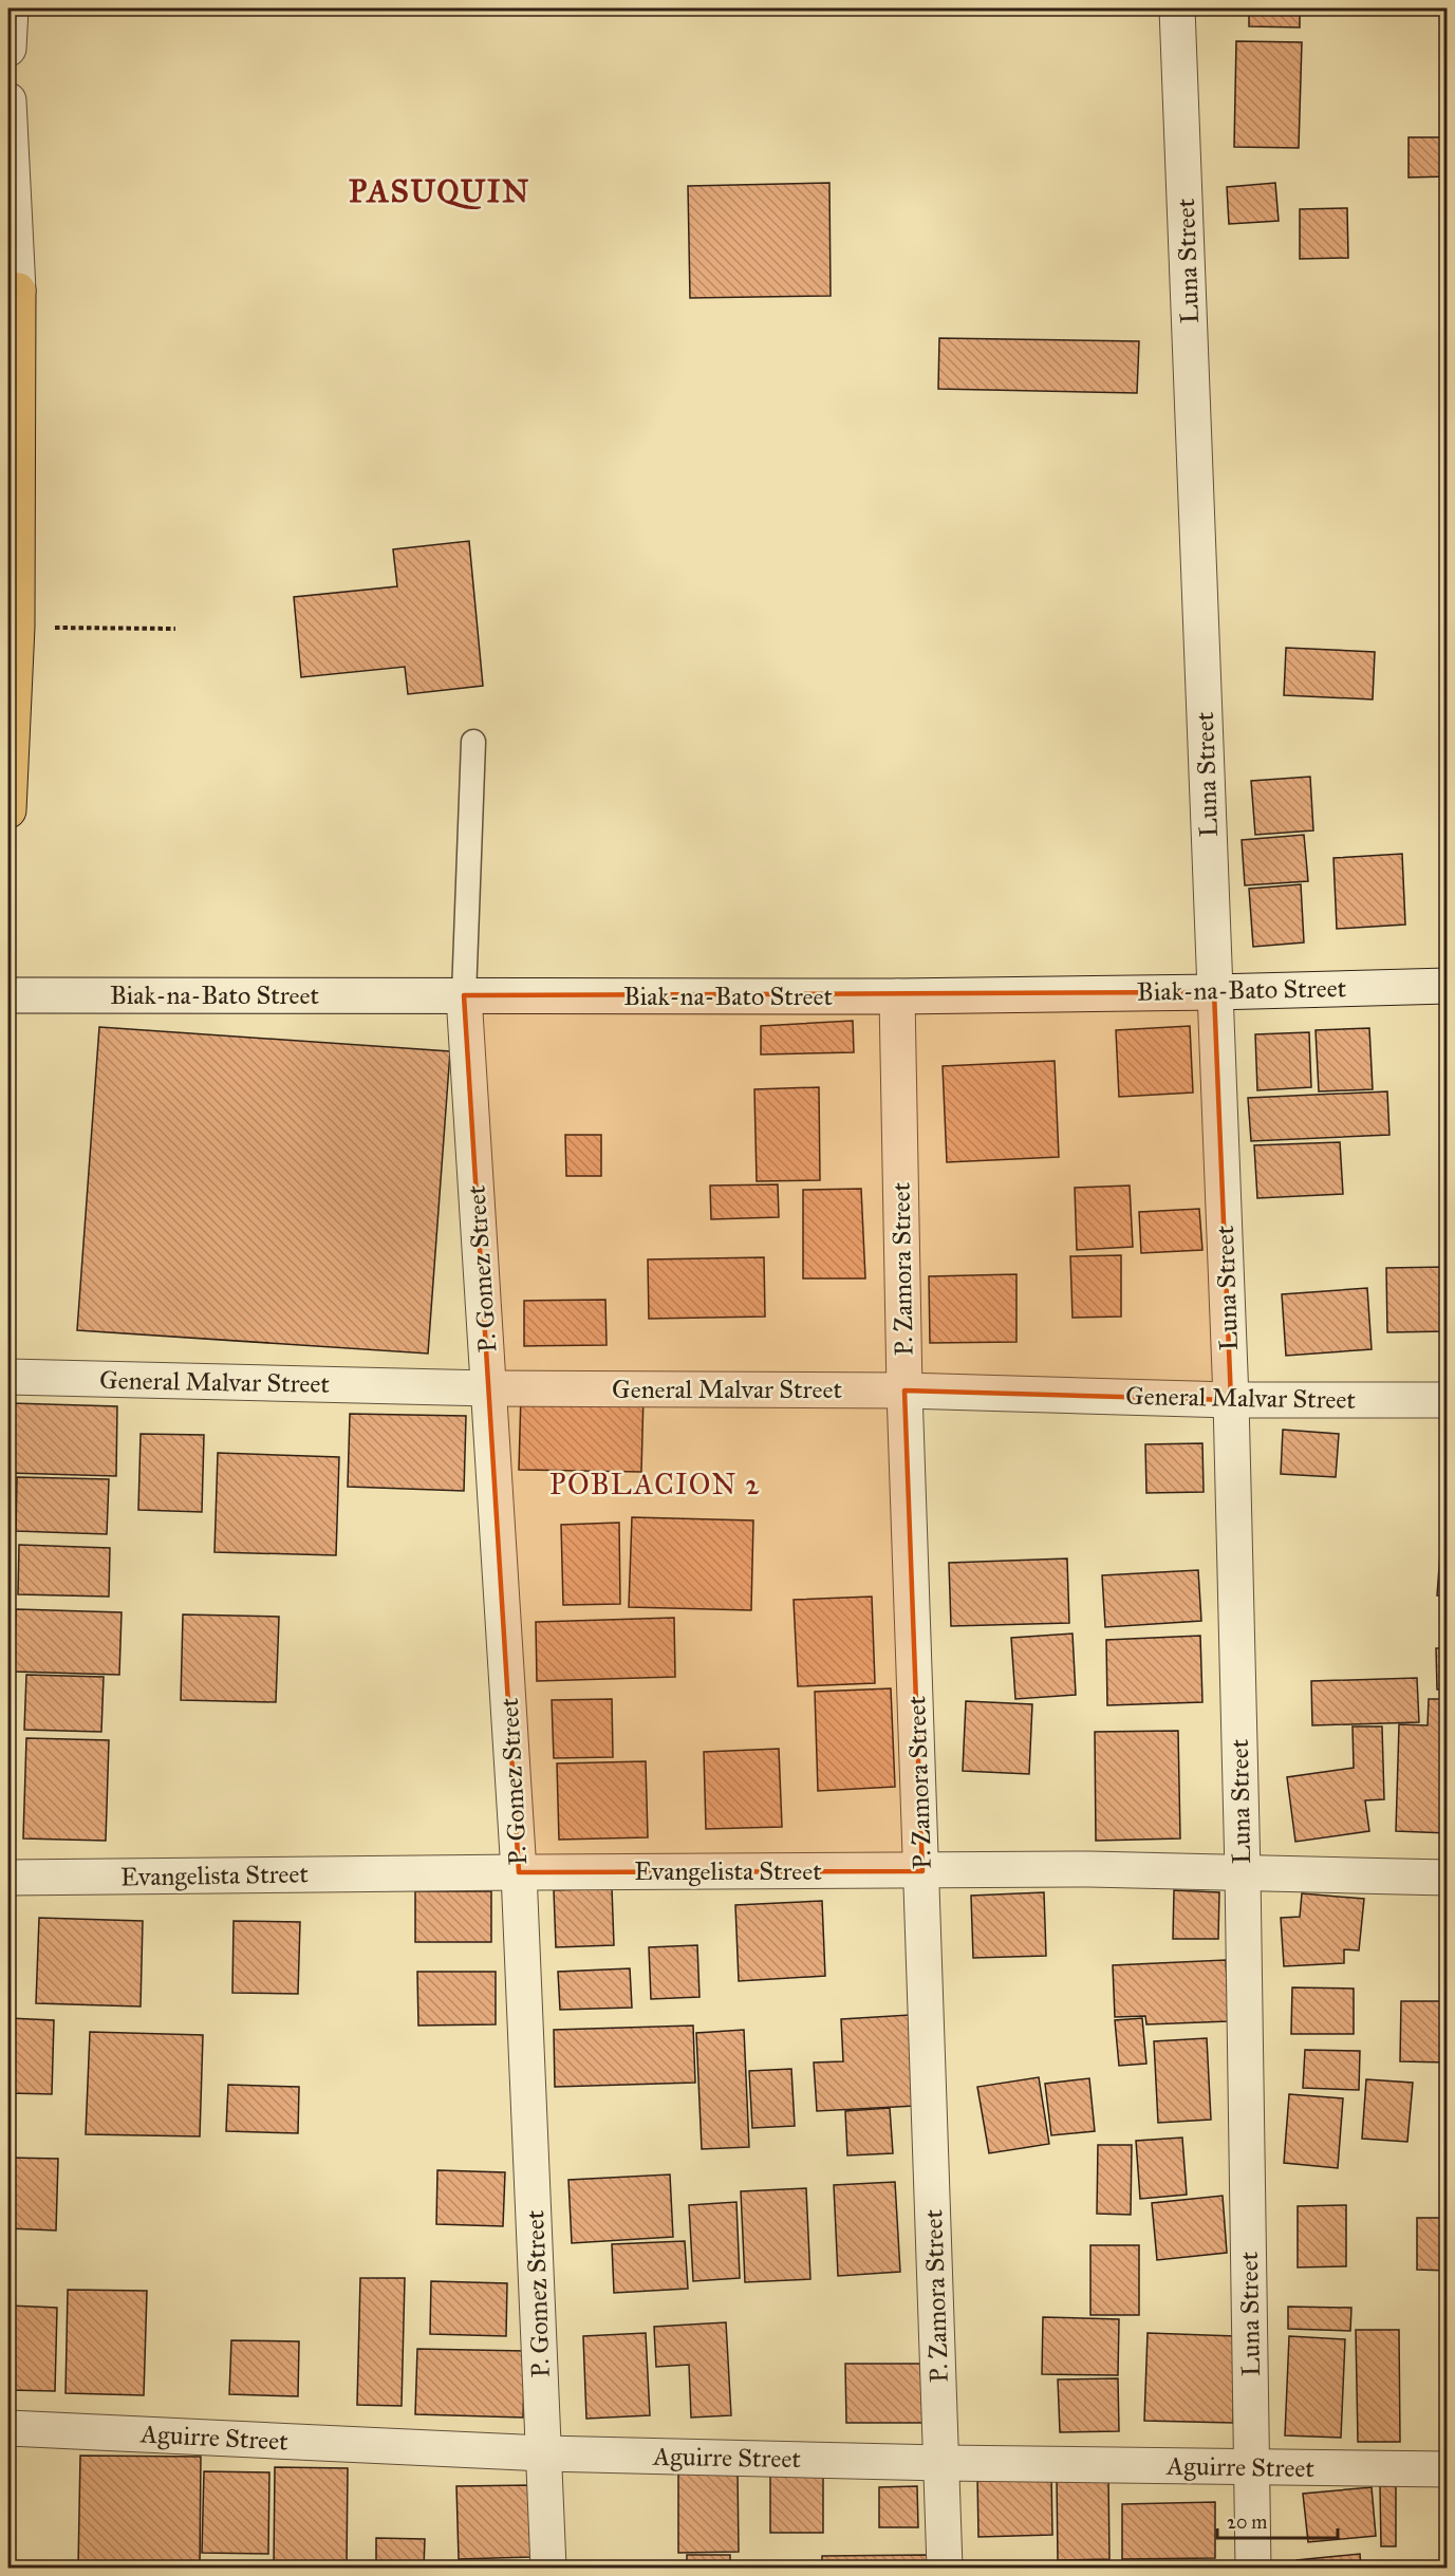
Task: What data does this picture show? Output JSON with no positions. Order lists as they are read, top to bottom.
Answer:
{
  "streets": {
    "street": [
      "Luna Street",
      "Biak-na-Bato Street",
      "P. Gomez Street",
      "P. Zamora Street",
      "General Malvar Street",
      "Evangelista Street",
      "Aguirre Street"
    ]
  },
  "crossings": [
    ["Luna Street", "Biak-na-Bato Street"],
    ["Luna Street", "General Malvar Street"],
    ["Luna Street", "Evangelista Street"],
    ["Luna Street", "Aguirre Street"],
    ["Biak-na-Bato Street", "P. Gomez Street"],
    ["Biak-na-Bato Street", "P. Zamora Street"],
    ["P. Gomez Street", "General Malvar Street"],
    ["P. Gomez Street", "Evangelista Street"],
    ["P. Gomez Street", "Aguirre Street"],
    ["P. Zamora Street", "General Malvar Street"],
    ["P. Zamora Street", "Evangelista Street"],
    ["P. Zamora Street", "Aguirre Street"]
  ],
  "districts": ["PASUQUIN", "POBLACION 2"],
  "scale_bar": "20 m"
}
